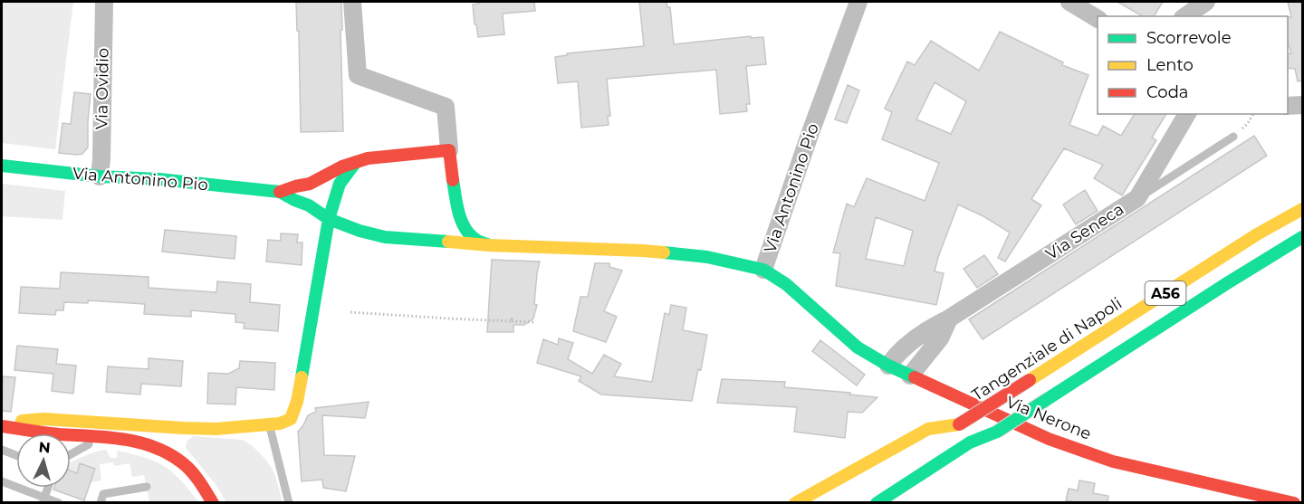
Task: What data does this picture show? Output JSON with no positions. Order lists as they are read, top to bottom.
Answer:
{
  "streets": {
    "main road": [
      "Via Antonino Pio",
      "A56",
      "Tangenziale di Napoli",
      "Via Nerone"
    ],
    "street": ["Via Ovidio", "Via Seneca"]
  },
  "crossings": [
    ["Via Ovidio", "Via Antonino Pio"],
    ["Via Antonino Pio", "Via Nerone"],
    ["Via Seneca", "Via Nerone"]
  ],
  "legend": ["Scorrevole", "Lento", "Coda"],
  "north": "top"
}
